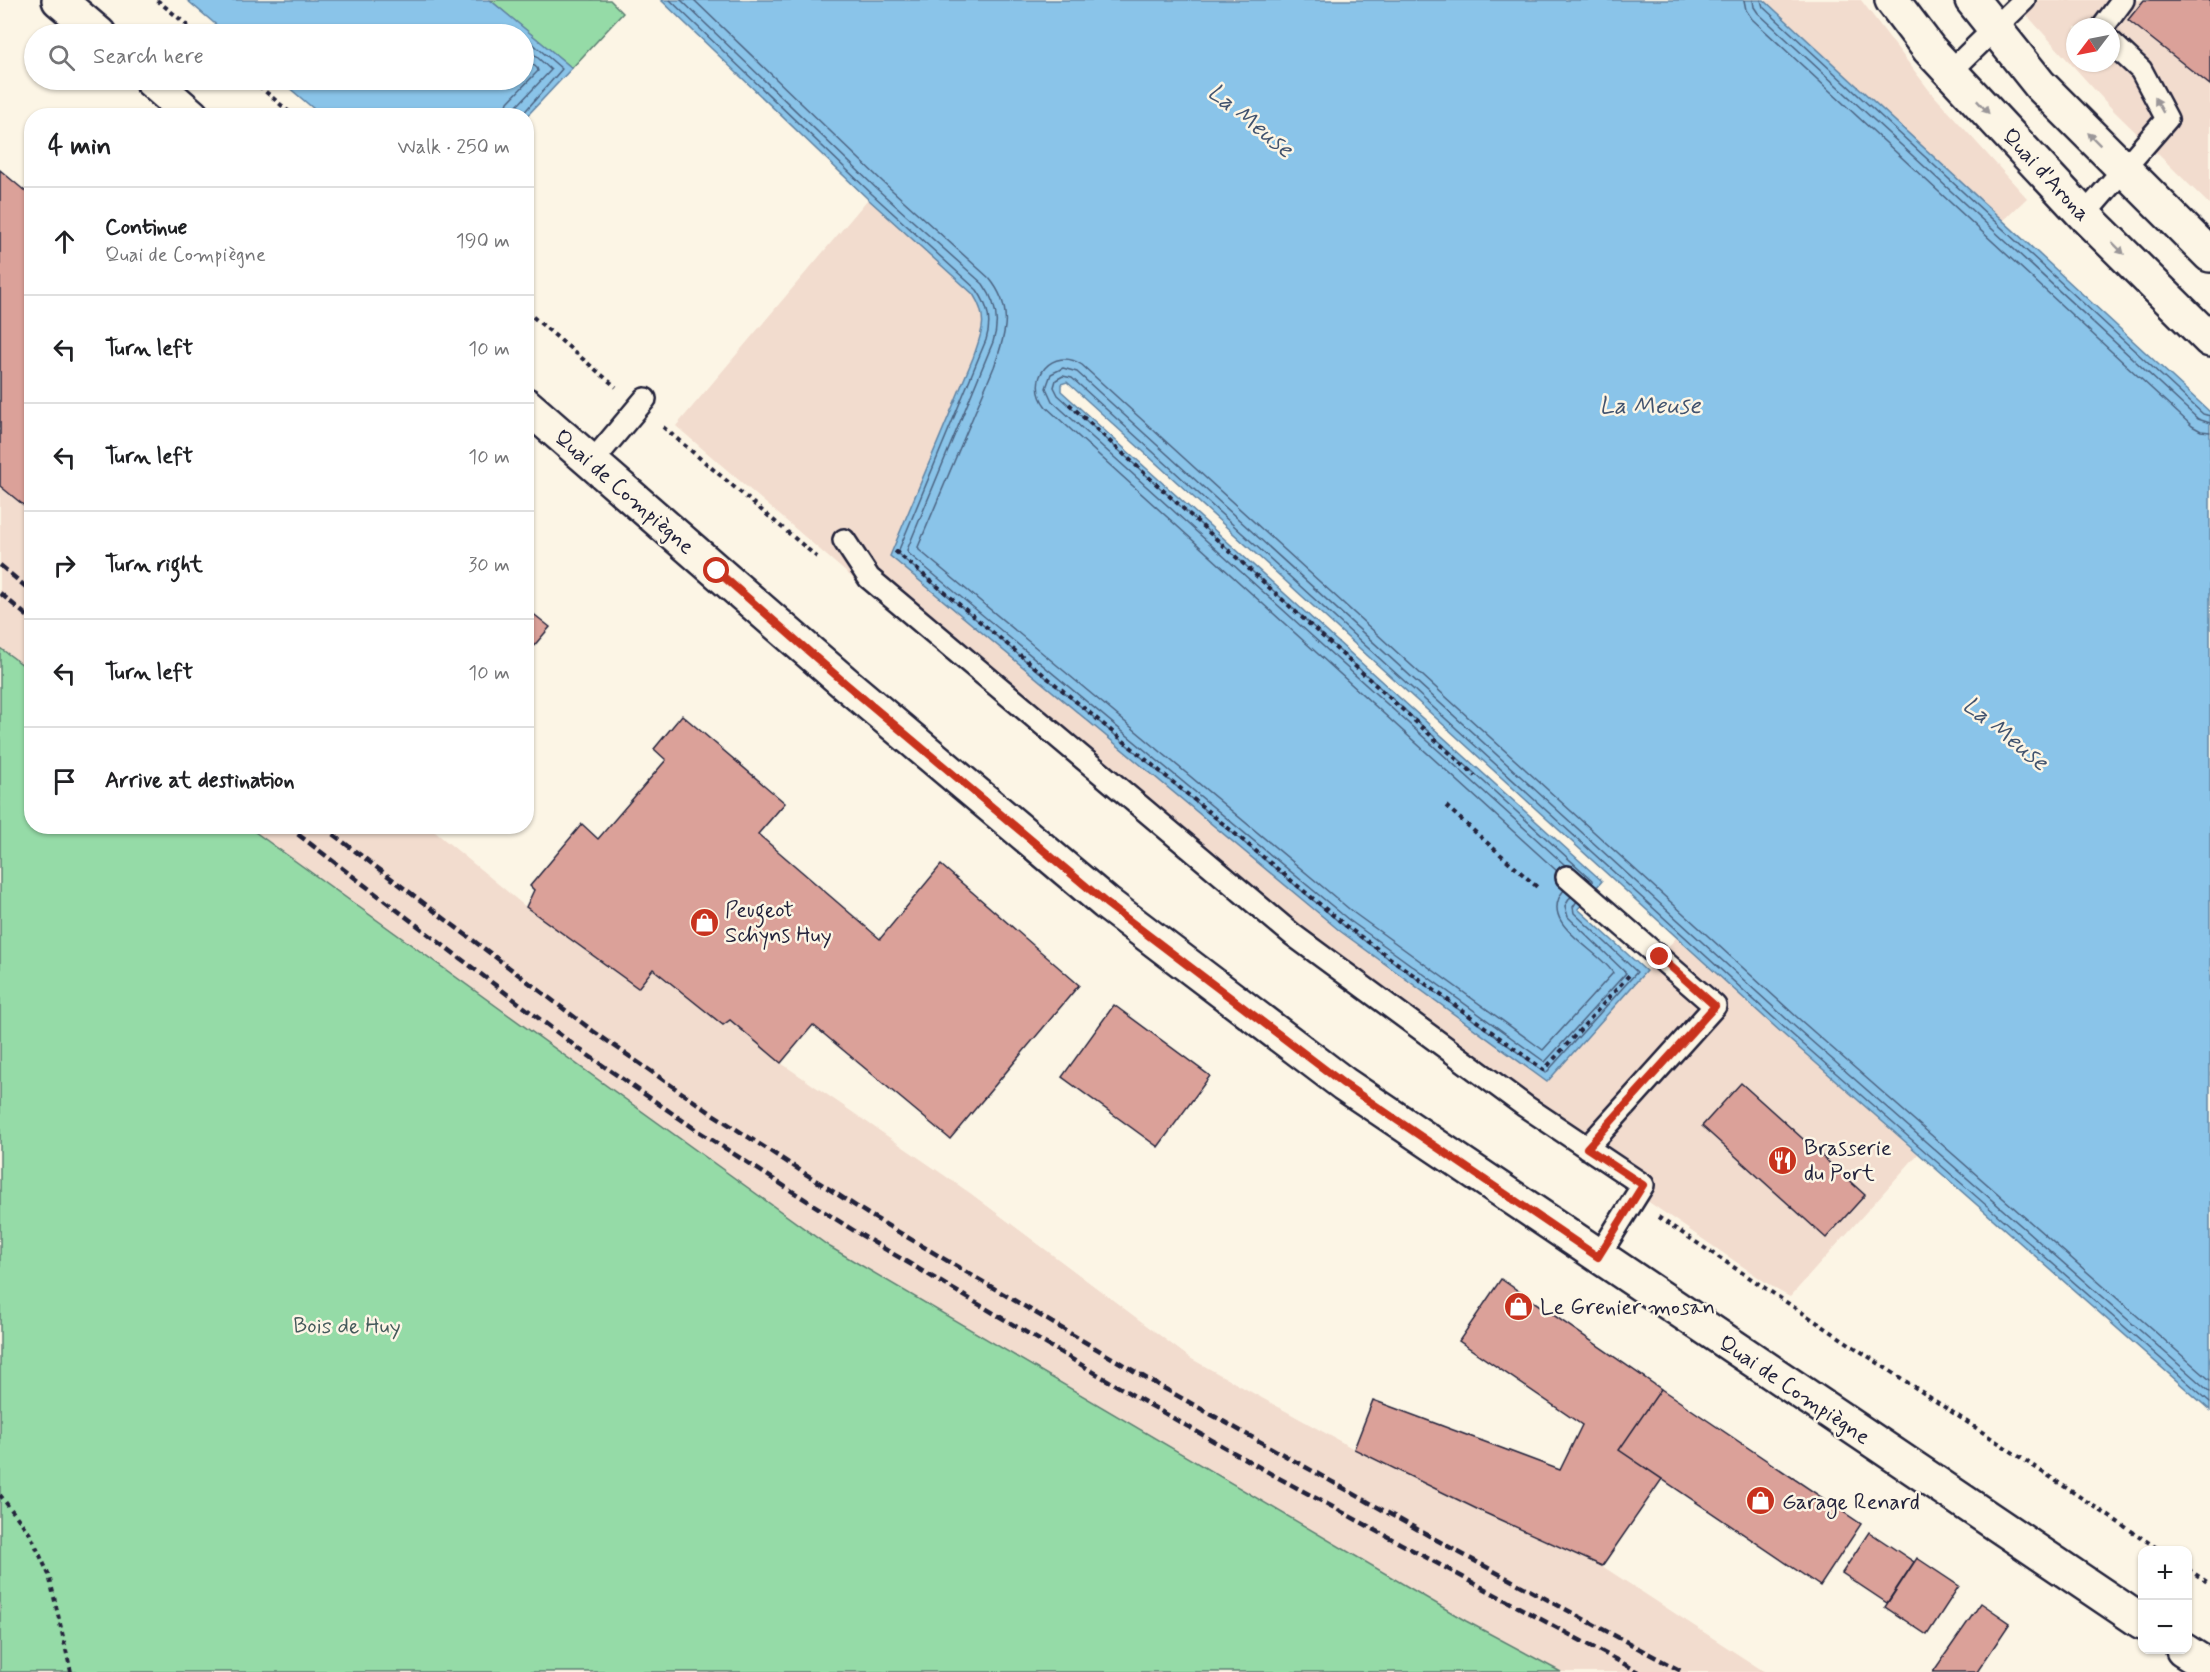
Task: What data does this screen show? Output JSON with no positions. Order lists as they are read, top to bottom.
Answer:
{
  "streets": {
    "main road": ["Quai d'Arona", "Quai de Compiègne"]
  },
  "water": ["La Meuse"],
  "parks": ["Bois de Huy"],
  "places": {
    "shop": ["Peugeot Schyns Huy", "Le Grenier mosan", "Garage Renard"],
    "restaurant": ["Brasserie du Port"]
  },
  "north": "bottom left",
  "page": {
    "search": "Search here",
    "heading": ["4 min", "Walk · 250 m"],
    "list": [
      ["Continue", "Quai de Compiègne", "190 m"],
      ["Turn left", "10 m"],
      ["Turn left", "10 m"],
      ["Turn right", "30 m"],
      ["Turn left", "10 m"],
      "Arrive at destination"
    ],
    "map_buttons": ["+", "−"]
  }
}
